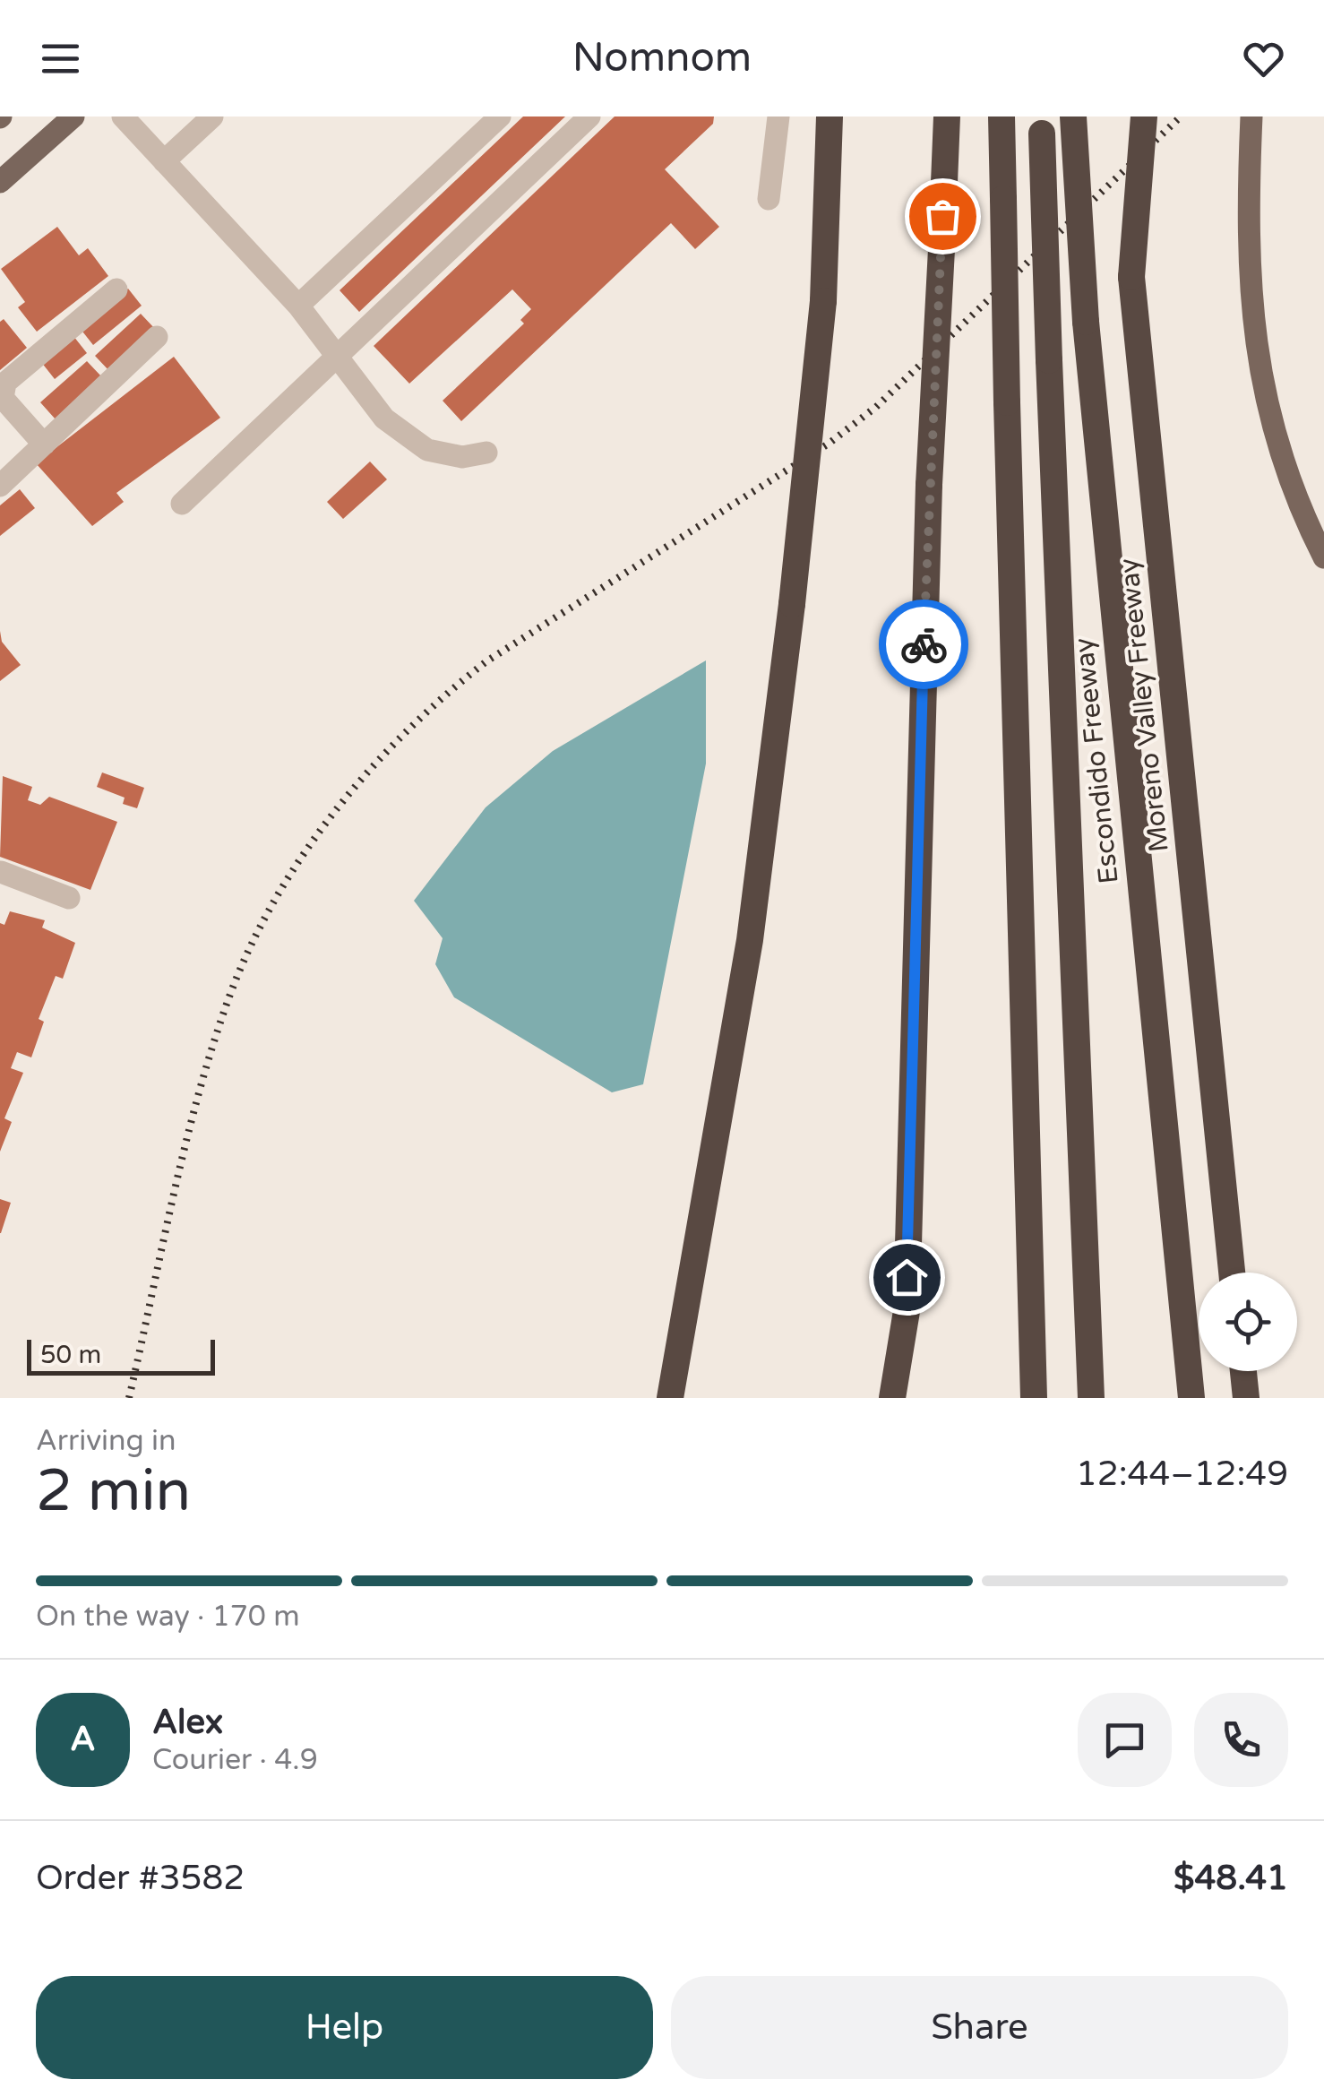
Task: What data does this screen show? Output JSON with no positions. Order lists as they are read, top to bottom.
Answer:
{
  "streets": {
    "highway": ["Moreno Valley Freeway", "Escondido Freeway"]
  },
  "scale_bar": "50 m",
  "page": {
    "header": "Nomnom",
    "scale": "50 m",
    "heading": ["2 min", "Arriving in", "12:44–12:49"],
    "panel": [
      "Alex",
      "Courier · 4.9",
      "Order #3582",
      "$48.41"
    ],
    "bar": "On the way · 170 m",
    "round": "A",
    "buttons": ["Help", "Share"]
  }
}
